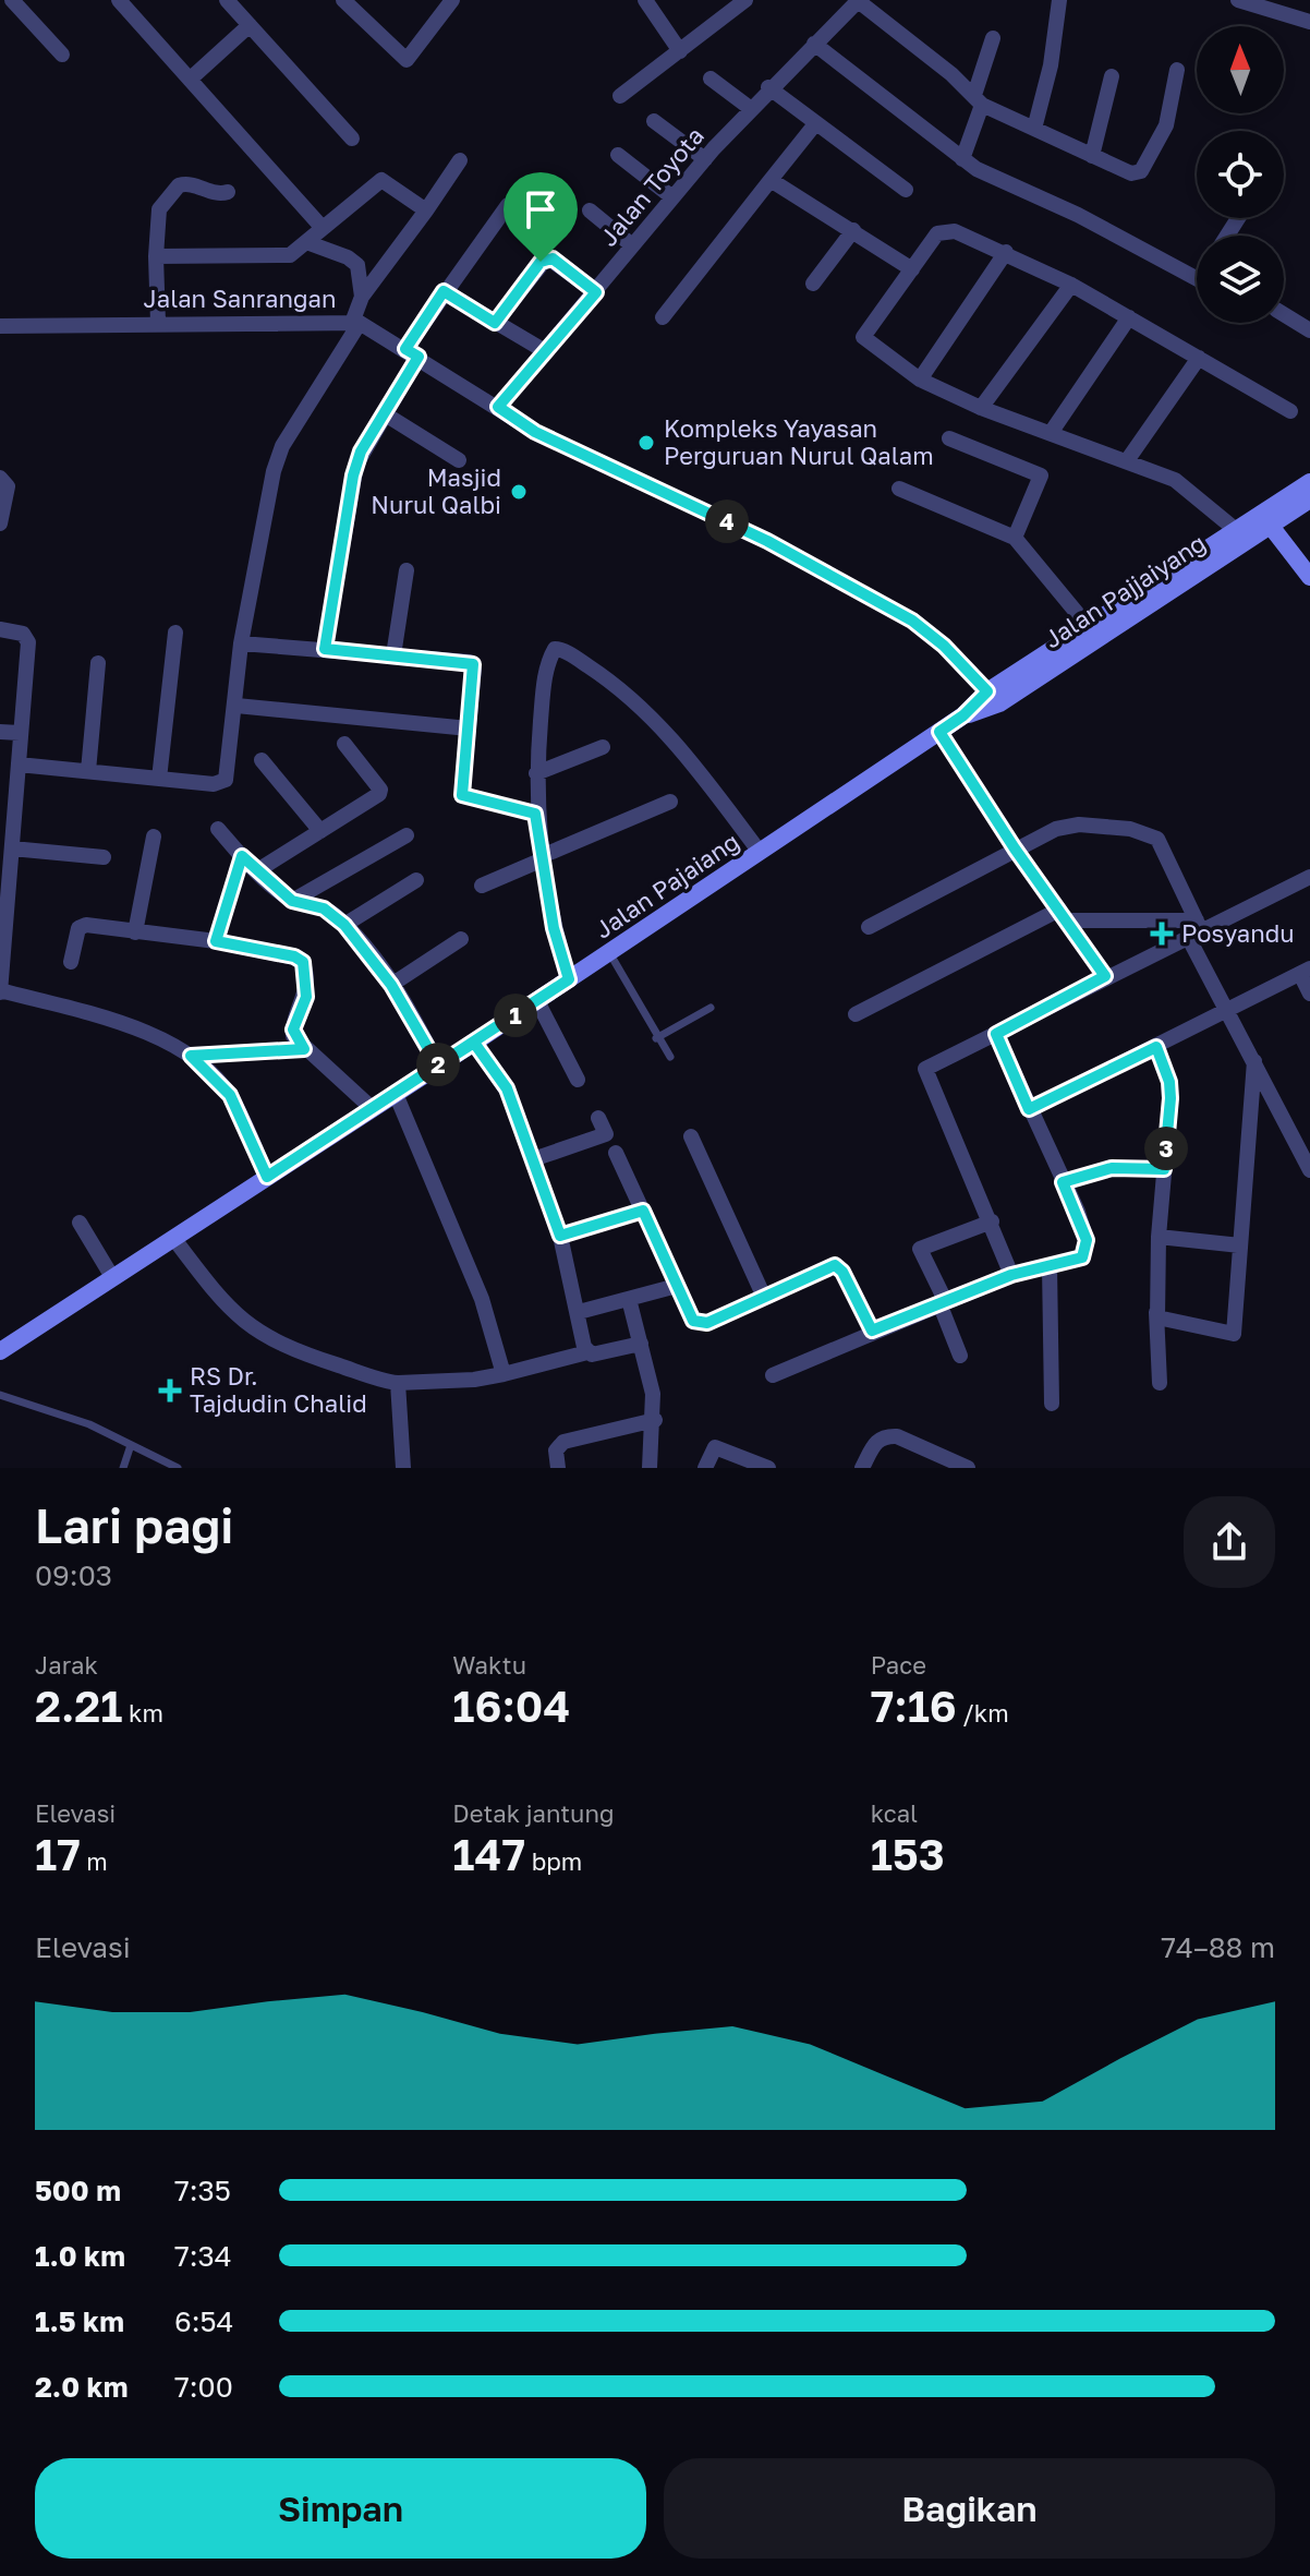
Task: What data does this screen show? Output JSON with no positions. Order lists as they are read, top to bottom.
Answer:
{
  "streets": {
    "main road": ["Jalan Pajjaiyang", "Jalan Pajaiang"],
    "street": ["Jalan Toyota", "Jalan Sanrangan"]
  },
  "crossings": [
    ["Jalan Toyota", "Jalan Sanrangan"],
    ["Jalan Sanrangan", "Jalan Pajjaiyang"],
    ["Jalan Pajjaiyang", "Jalan Pajaiang"]
  ],
  "places": {
    "other": ["Kompleks Yayasan Perguruan Nurul Qalam", "Masjid Nurul Qalbi"],
    "health": ["Posyandu", "RS Dr. Tajdudin Chalid"]
  },
  "north": "top",
  "page": {
    "pins": [
      "4",
      "1",
      "2",
      "3"
    ],
    "heading": ["Lari pagi", "09:03"],
    "stats": [
      ["Jarak", "2.21 km"],
      ["Waktu", "16:04"],
      ["Pace", "7:16 /km"],
      ["Elevasi", "17 m"],
      ["Detak jantung", "147 bpm"],
      ["kcal", "153"]
    ],
    "chart": ["Elevasi", "74–88 m"],
    "list": [
      {
        "name": "500 m",
        "note": "7:35"
      },
      {
        "name": "1.0 km",
        "note": "7:34"
      },
      {
        "name": "1.5 km",
        "note": "6:54"
      },
      {
        "name": "2.0 km",
        "note": "7:00"
      }
    ],
    "buttons": ["Simpan", "Bagikan"]
  }
}
